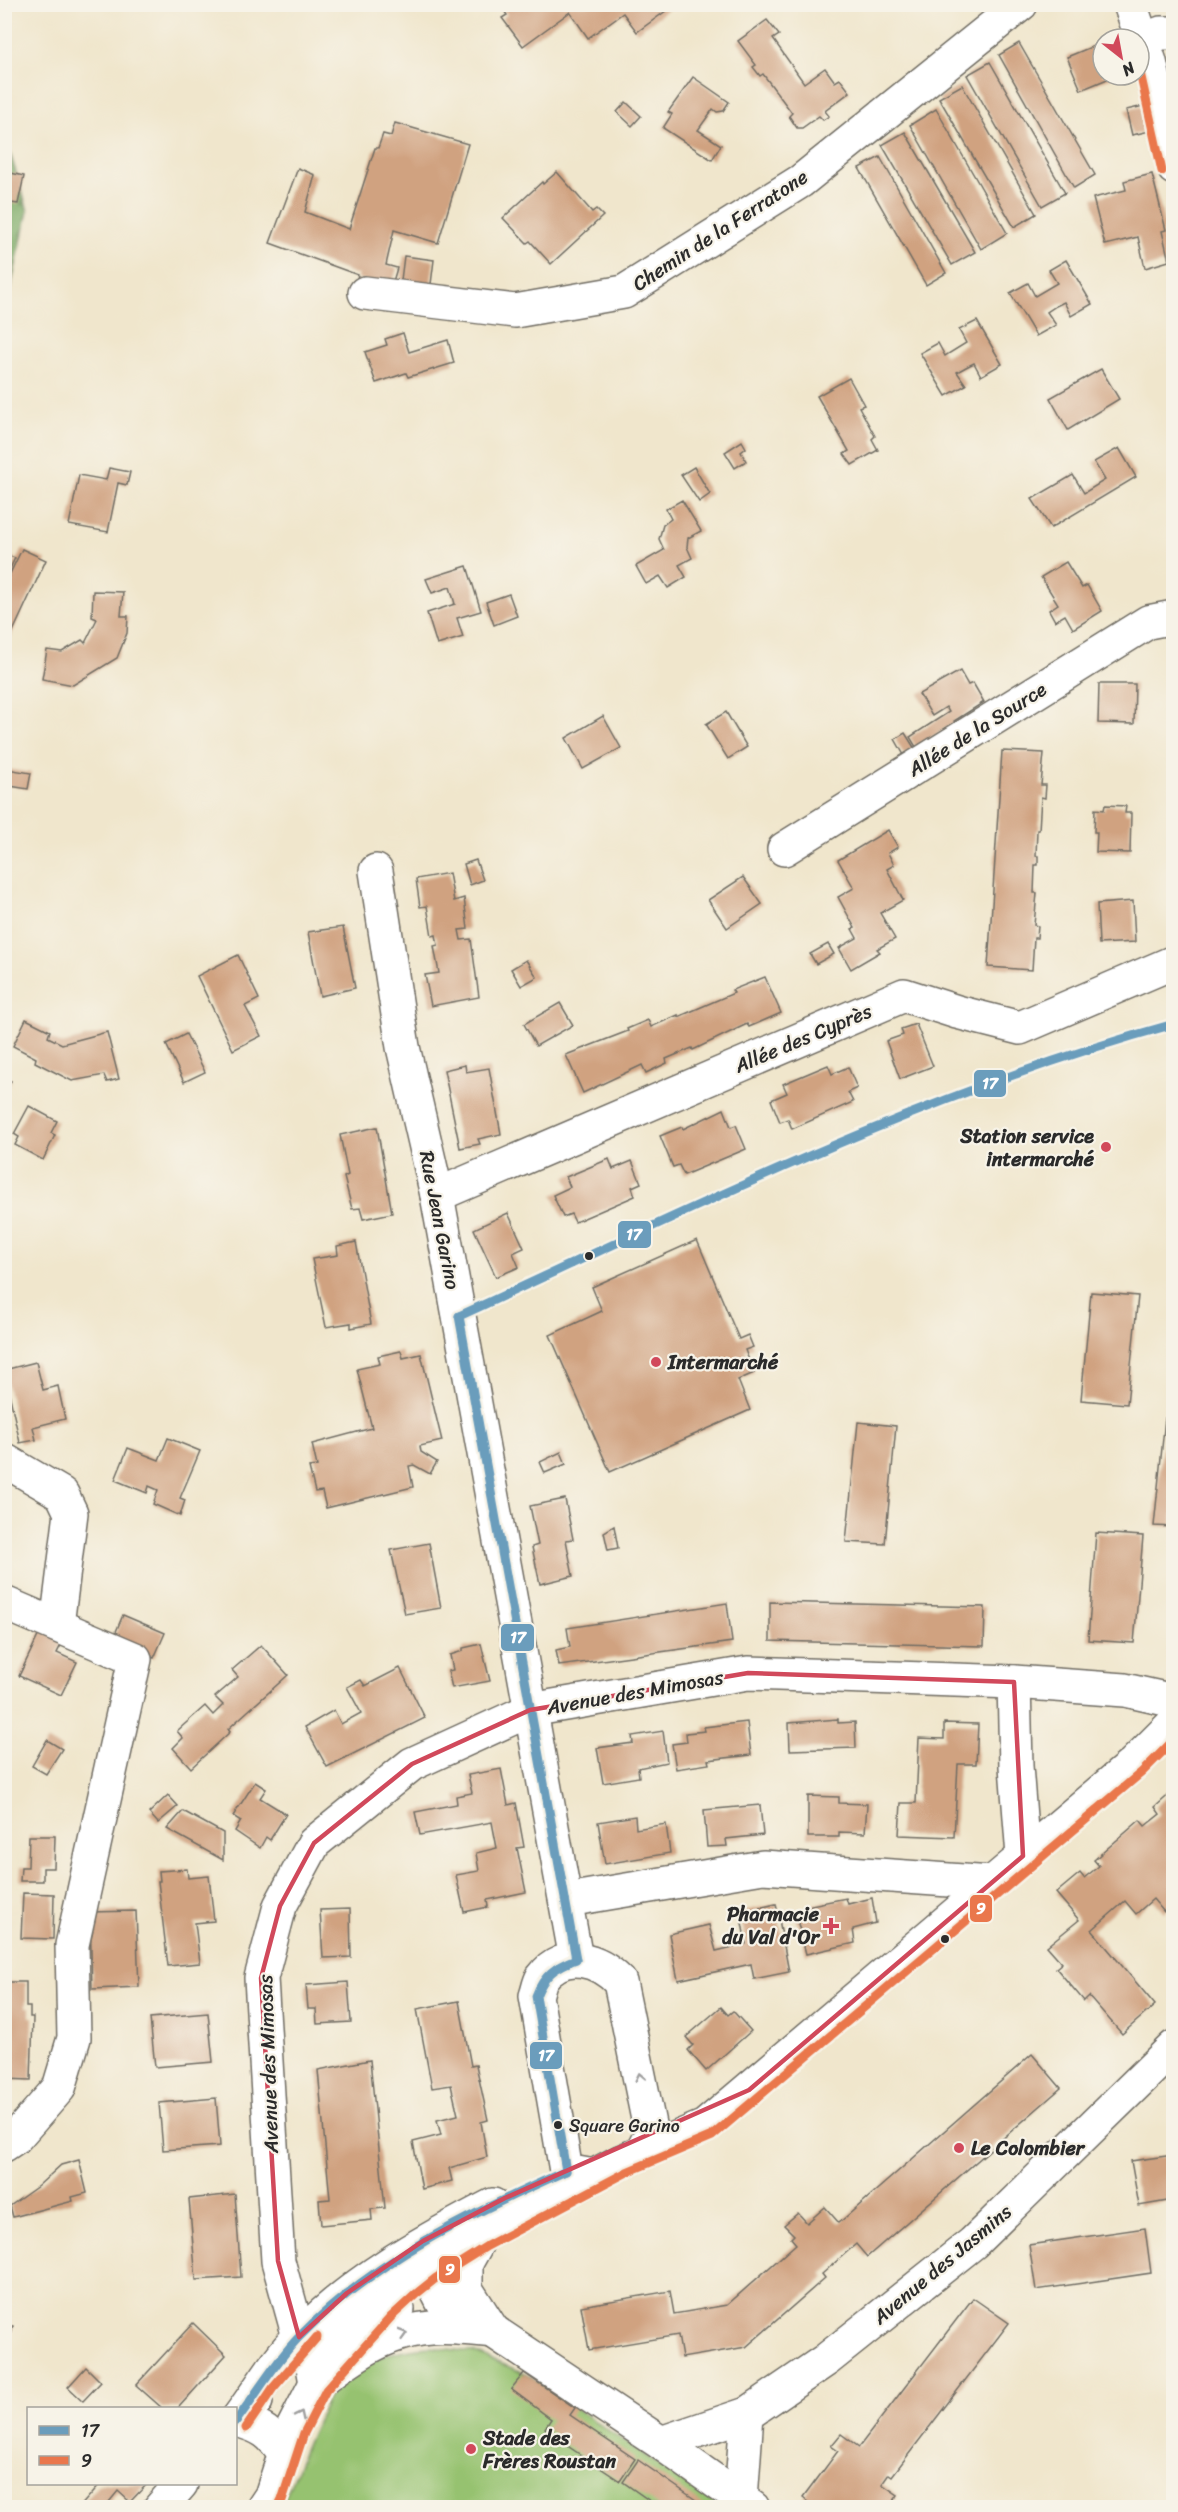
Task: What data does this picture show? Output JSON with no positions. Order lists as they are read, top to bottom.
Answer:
{
  "streets": {
    "street": [
      "Chemin de la Ferratone",
      "Allée de la Source",
      "Allée des Cyprès",
      "Rue Jean Garino",
      "Avenue des Mimosas",
      "Avenue des Jasmins"
    ]
  },
  "crossings": [
    ["Allée des Cyprès", "Rue Jean Garino"],
    ["Rue Jean Garino", "Avenue des Mimosas"]
  ],
  "places": {
    "other": [
      "Station service intermarché",
      "Intermarché",
      "Square Garino",
      "Le Colombier",
      "Stade des Frères Roustan"
    ],
    "health": ["Pharmacie du Val d'Or"]
  },
  "lines": ["transit line 9", "transit line 17"],
  "legend": ["17", "9"],
  "north": "bottom right"
}
